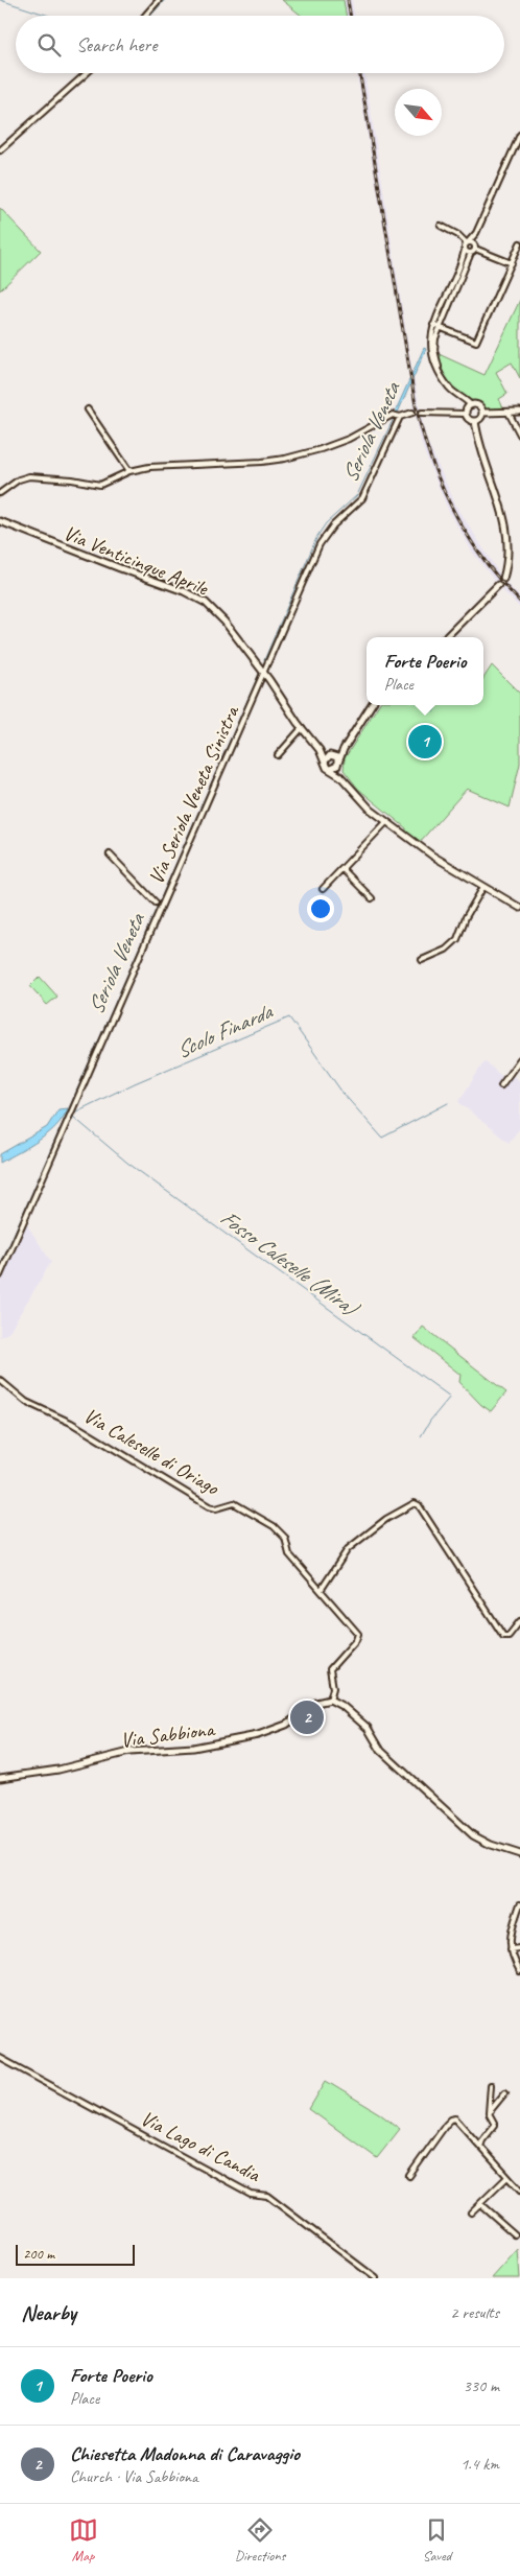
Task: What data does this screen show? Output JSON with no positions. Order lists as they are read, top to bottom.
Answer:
{
  "streets": {
    "street": [
      "Via Venticinque Aprile",
      "Via Seriola Veneta Sinistra",
      "Via Caleselle di Oriago",
      "Via Sabbiona",
      "Via Lago di Candia"
    ]
  },
  "crossings": [
    ["Via Venticinque Aprile", "Via Seriola Veneta Sinistra"]
  ],
  "water": ["Seriola Veneta", "Scolo Finarda", "Fosso Caleselle (Mira)"],
  "scale_bar": "200 m",
  "north": "bottom right",
  "page": {
    "search": "Search here",
    "popup": ["Forte Poerio", "Place"],
    "pins": ["1", "2"],
    "scale": "200 m",
    "heading": ["Nearby", "2 results"],
    "list": [
      {
        "mark": "1",
        "name": "Forte Poerio",
        "note": "Place",
        "value": "330 m"
      },
      {
        "mark": "2",
        "name": "Chiesetta Madonna di Caravaggio",
        "note": "Church · Via Sabbiona",
        "value": "1.4 km"
      }
    ],
    "nav": ["Map", "Directions", "Saved"]
  }
}
